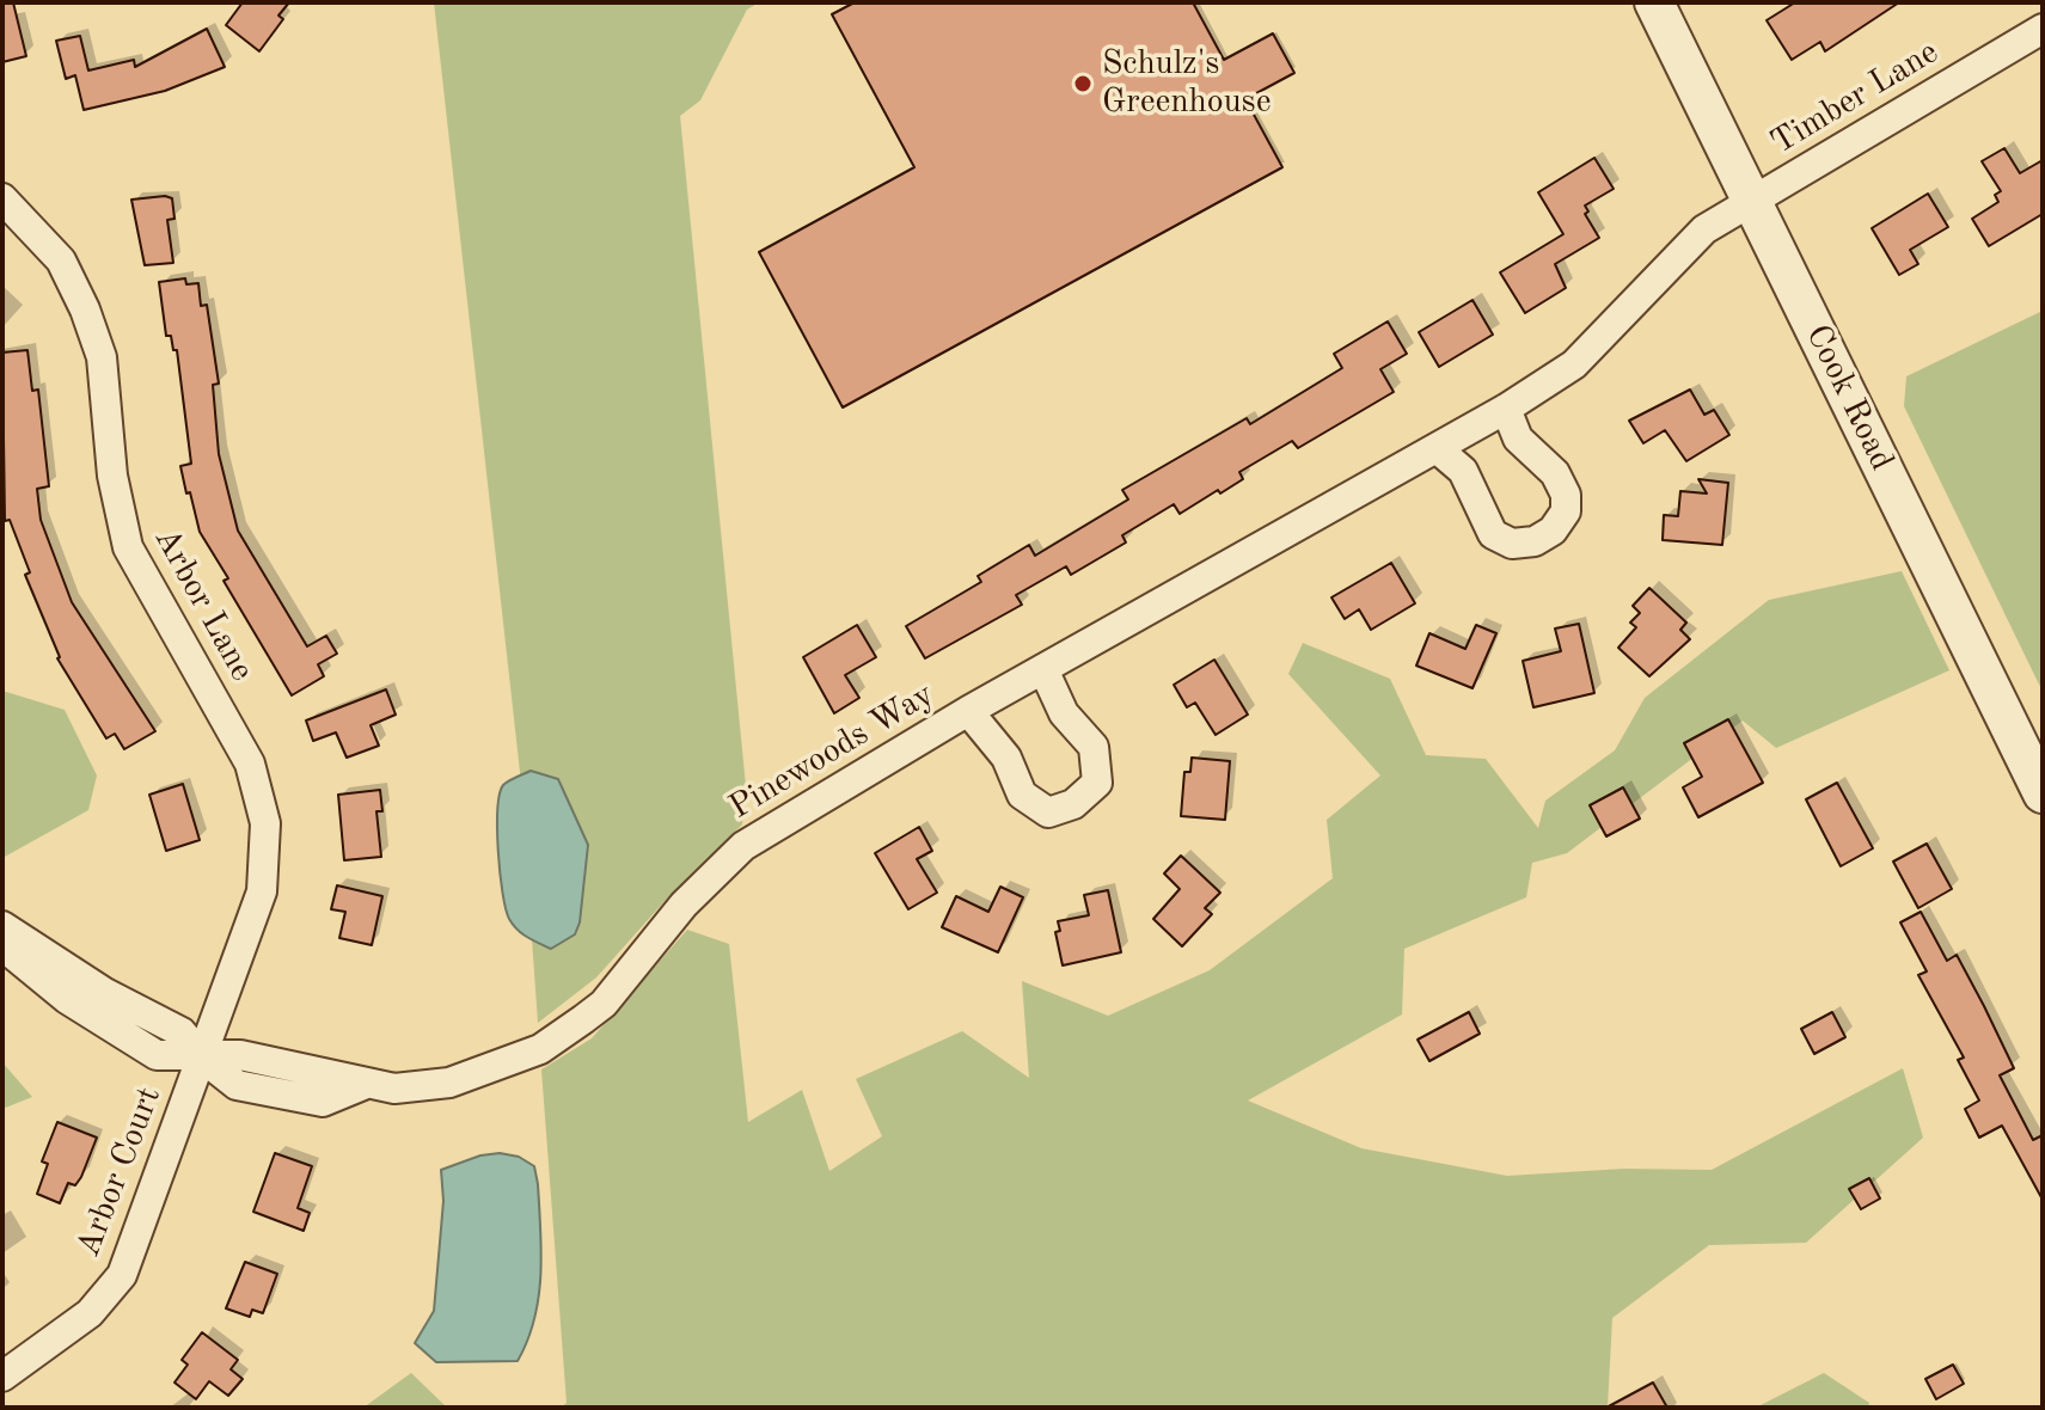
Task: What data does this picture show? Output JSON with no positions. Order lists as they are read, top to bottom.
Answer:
{
  "streets": {
    "street": [
      "Timber Lane",
      "Cook Road",
      "Arbor Lane",
      "Pinewoods Way",
      "Arbor Court"
    ]
  },
  "crossings": [
    ["Timber Lane", "Cook Road"],
    ["Timber Lane", "Pinewoods Way"],
    ["Cook Road", "Pinewoods Way"],
    ["Arbor Lane", "Pinewoods Way"],
    ["Arbor Lane", "Arbor Court"],
    ["Pinewoods Way", "Arbor Court"]
  ],
  "places": ["Schulz's Greenhouse"]
}
